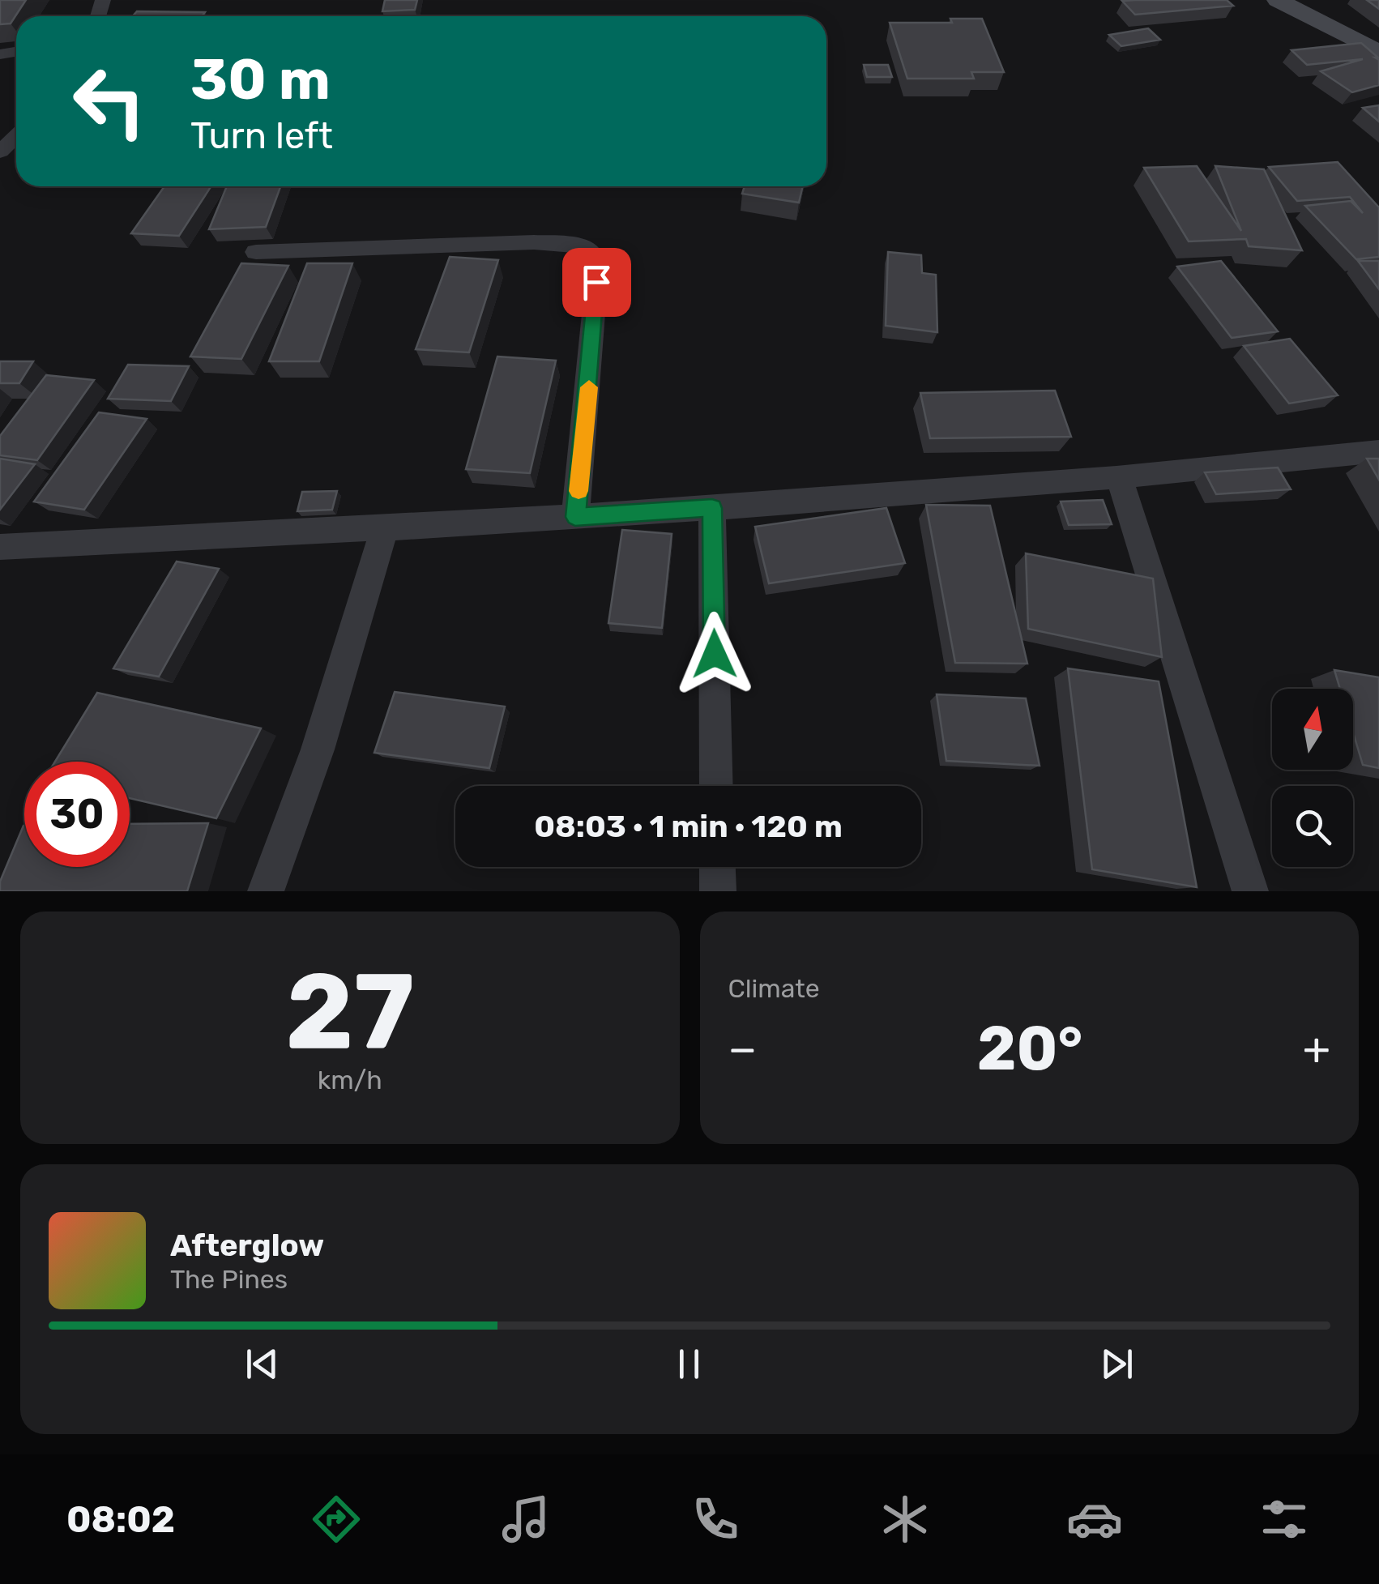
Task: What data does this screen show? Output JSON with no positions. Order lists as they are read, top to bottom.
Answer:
{
  "north": "top",
  "page": {
    "turn": ["30 m", "Turn left"],
    "limit": "30",
    "trip": "08:03 · 1 min · 120 m",
    "tile": [
      ["27", "km/h"],
      "Climate"
    ],
    "heat": ["−", "20°", "+"],
    "song": ["Afterglow", "The Pines"],
    "tabs": "08:02"
  }
}
